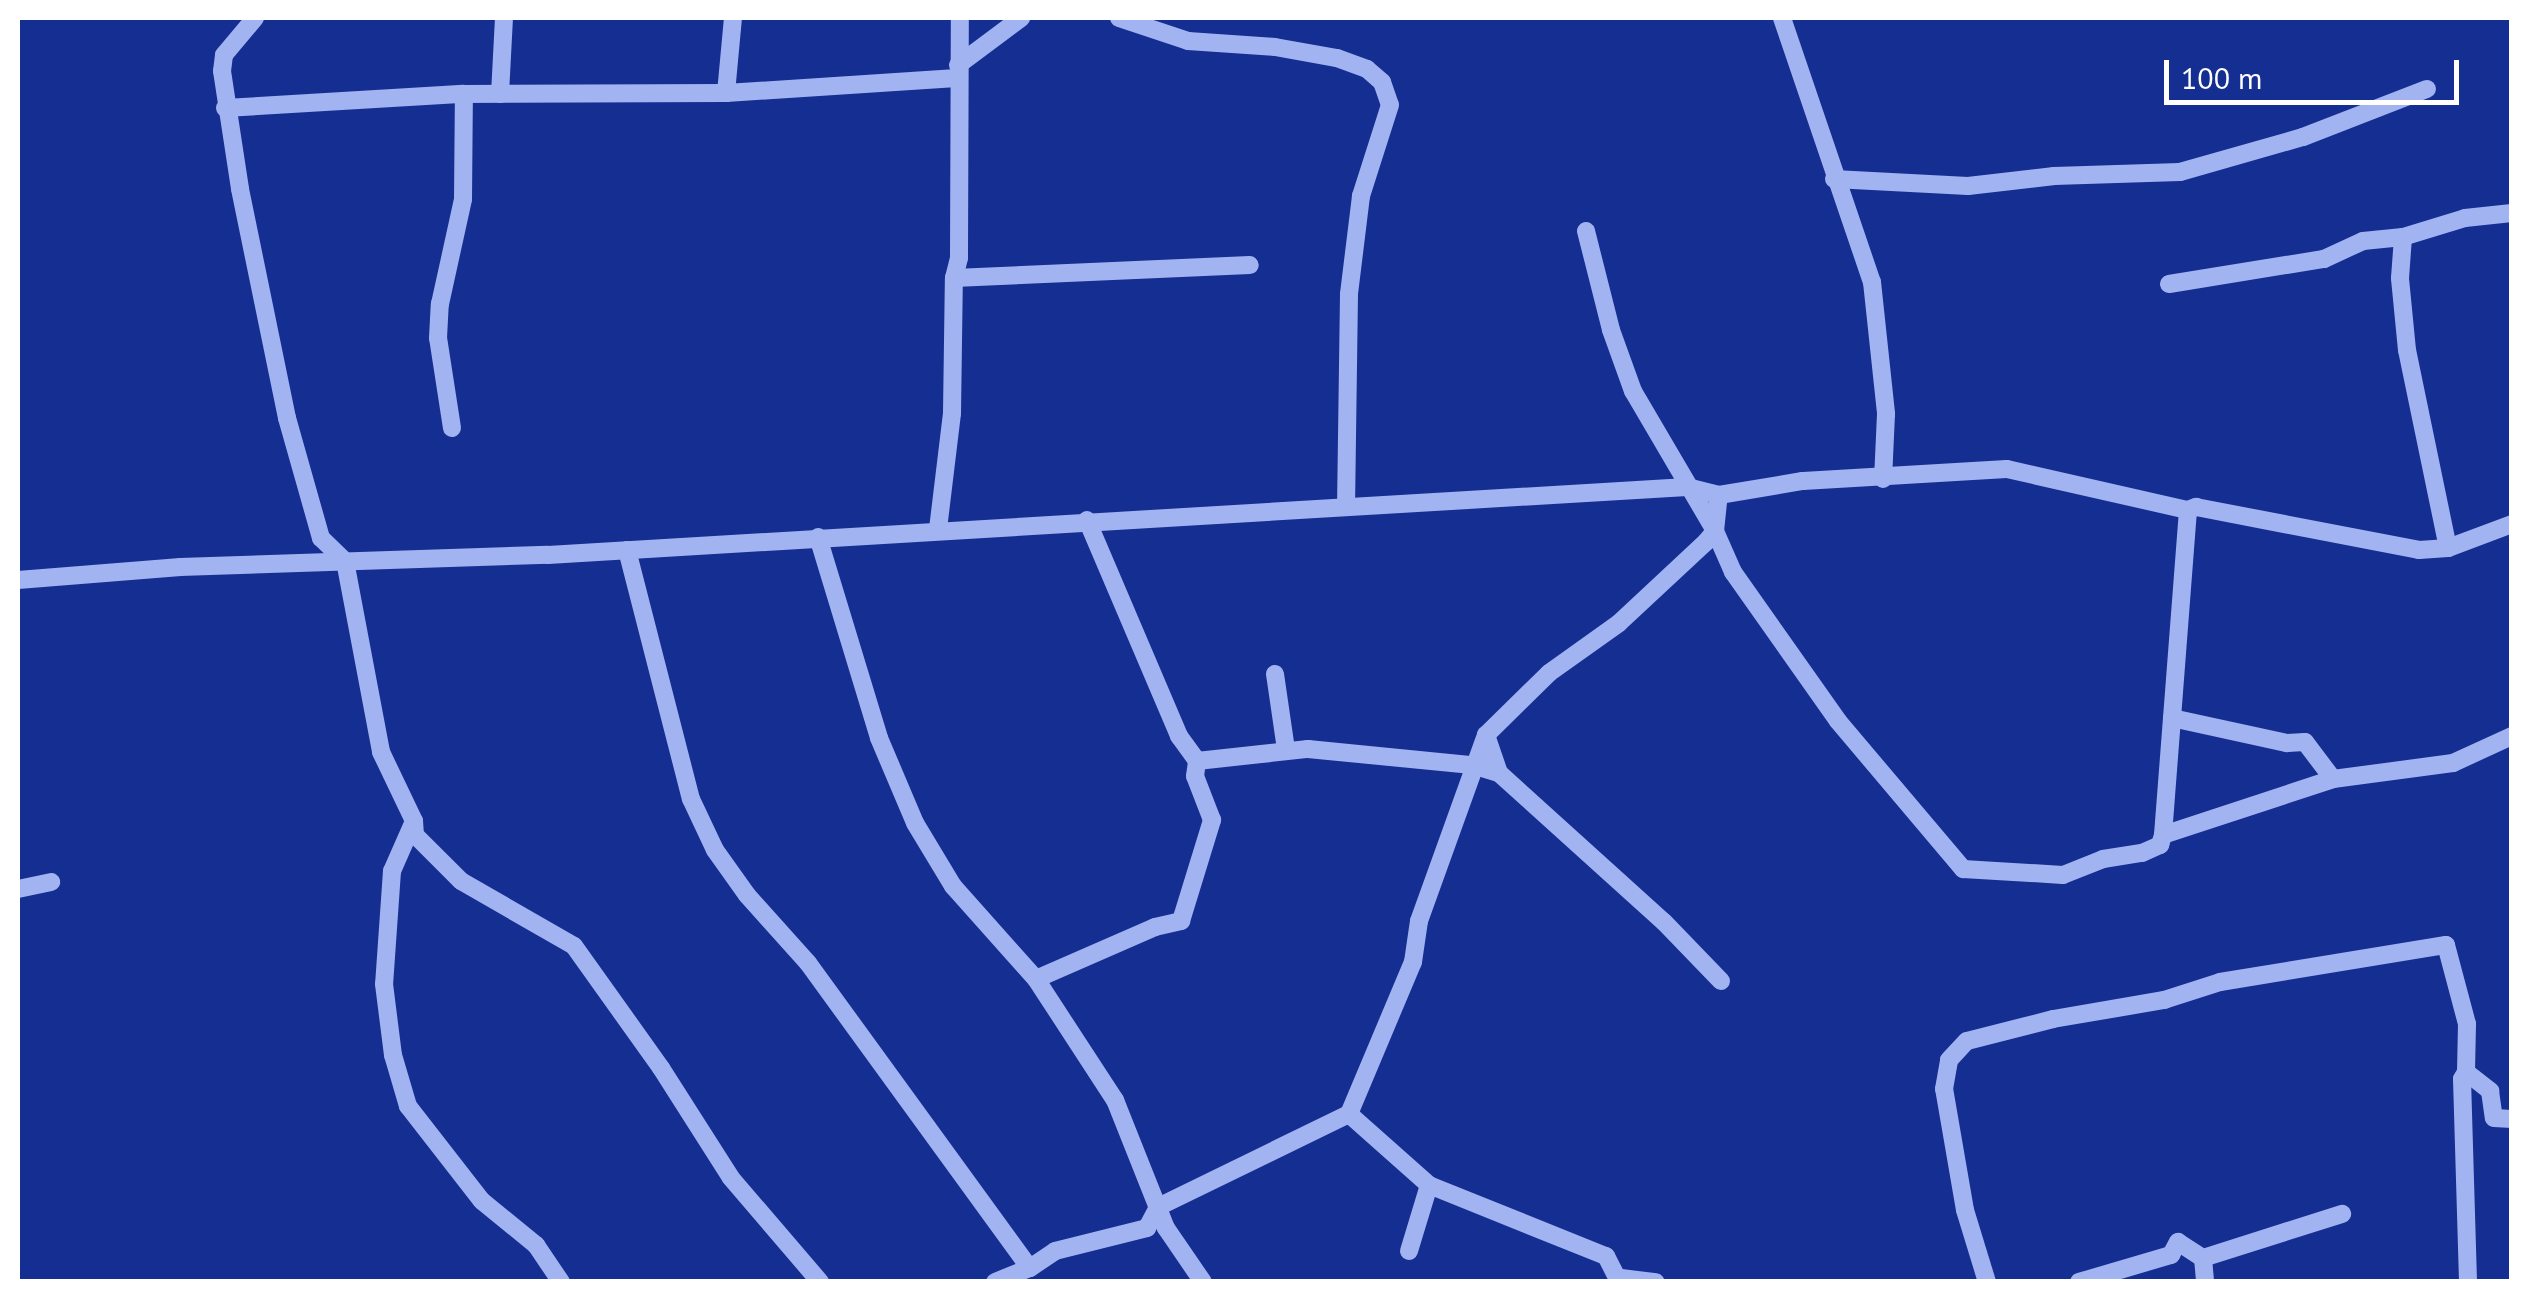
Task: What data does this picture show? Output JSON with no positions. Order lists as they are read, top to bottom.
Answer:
{
  "scale_bar": "100 m"
}
